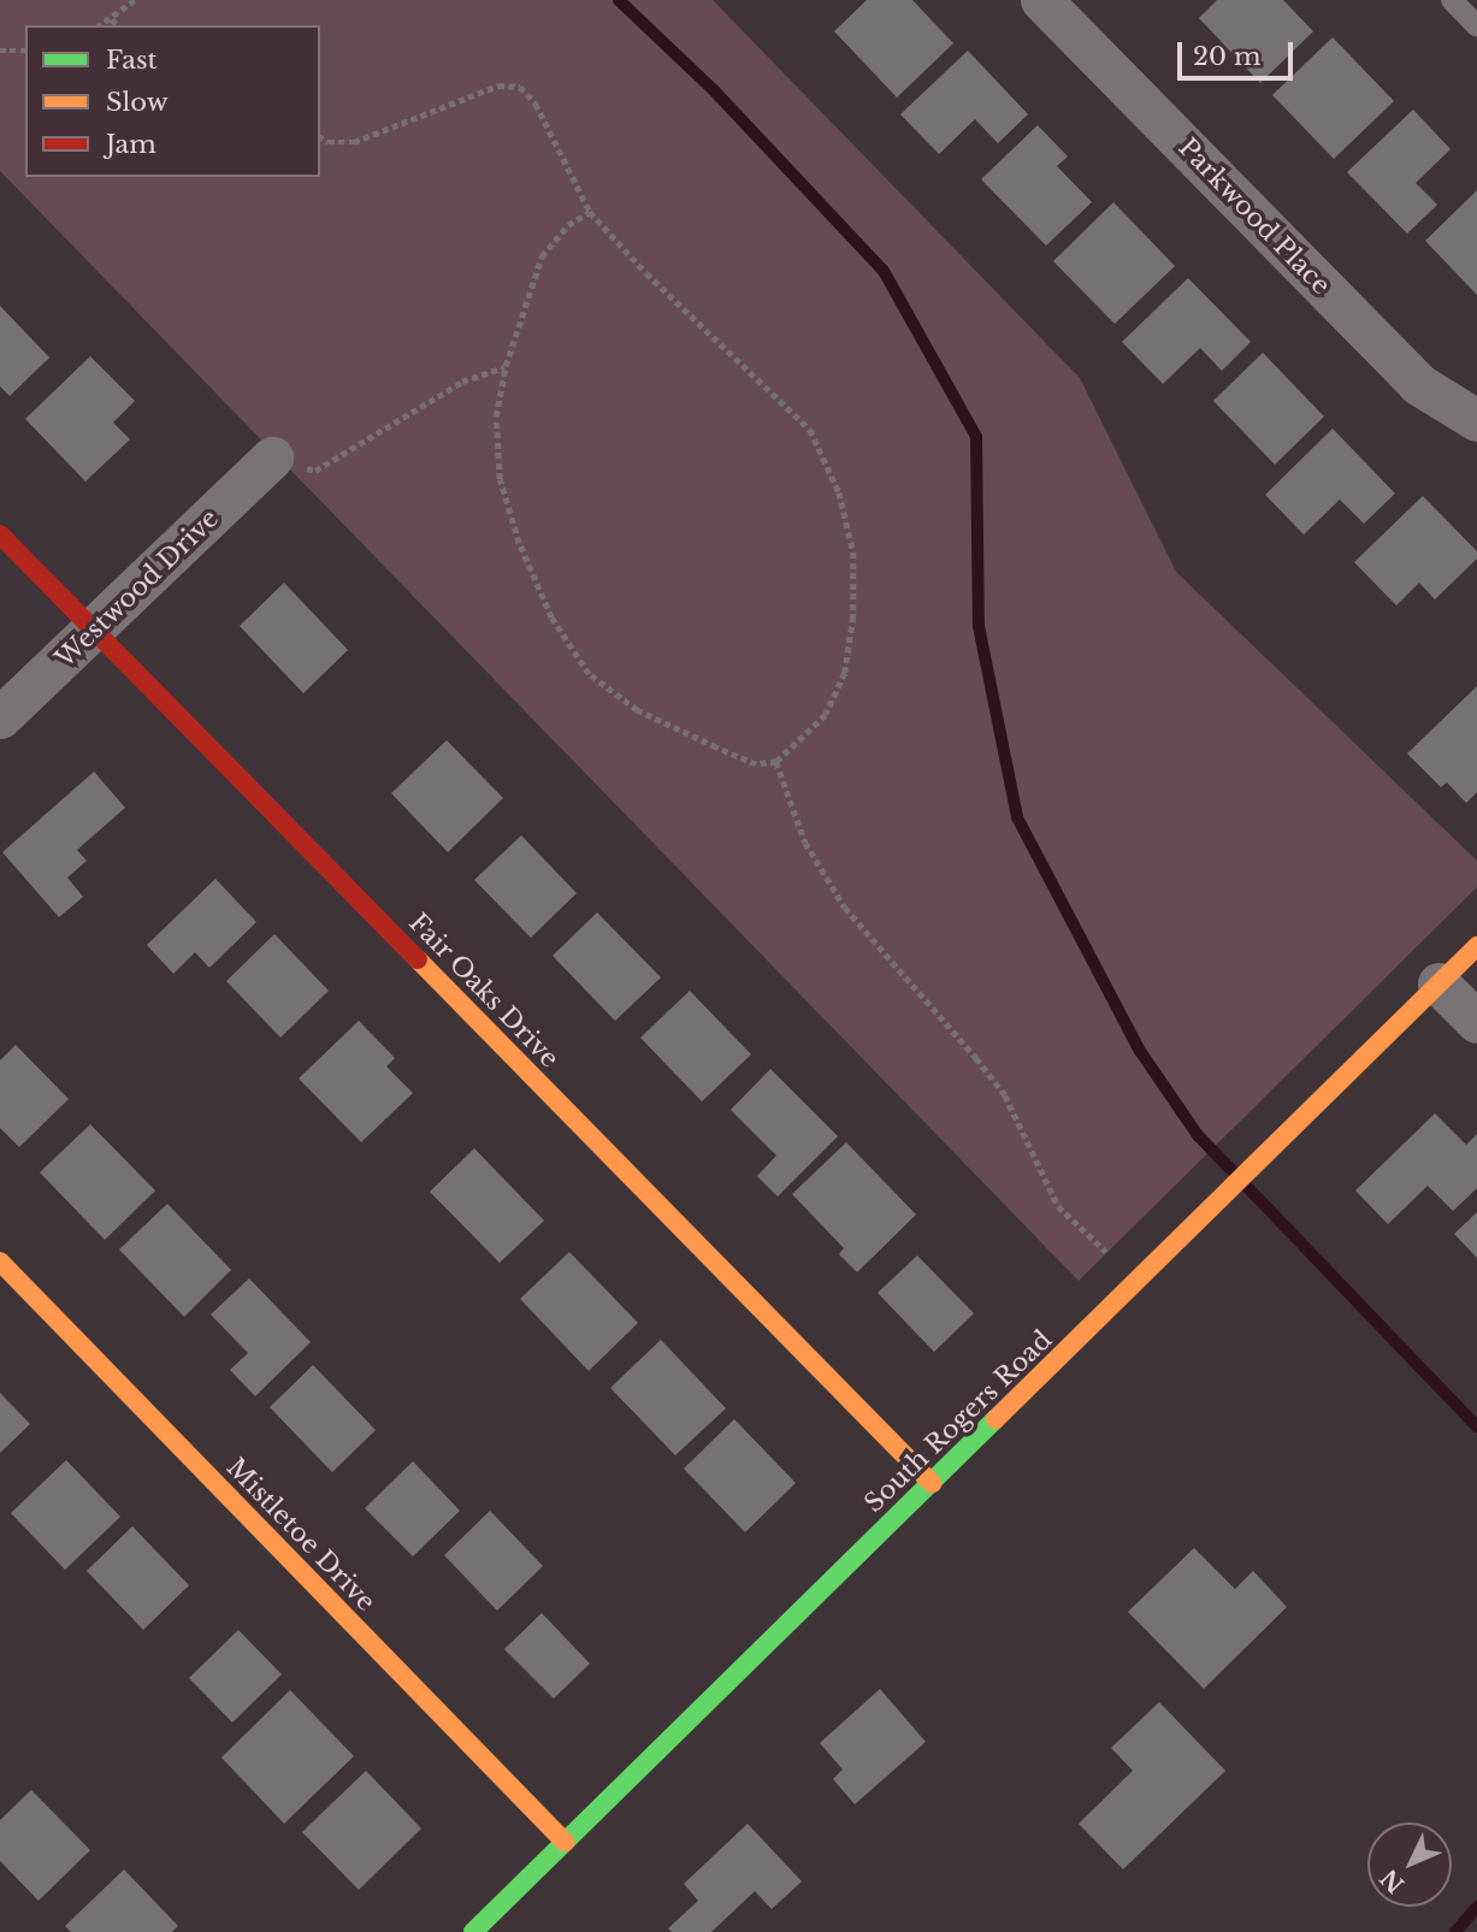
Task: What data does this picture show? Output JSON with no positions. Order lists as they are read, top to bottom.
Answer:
{
  "streets": {
    "street": [
      "Parkwood Place",
      "Westwood Drive",
      "Fair Oaks Drive",
      "South Rogers Road",
      "Mistletoe Drive"
    ]
  },
  "crossings": [
    ["Westwood Drive", "Fair Oaks Drive"],
    ["Fair Oaks Drive", "South Rogers Road"],
    ["South Rogers Road", "Mistletoe Drive"]
  ],
  "legend": ["Fast", "Slow", "Jam"],
  "scale_bar": "20 m",
  "north": "bottom left"
}
